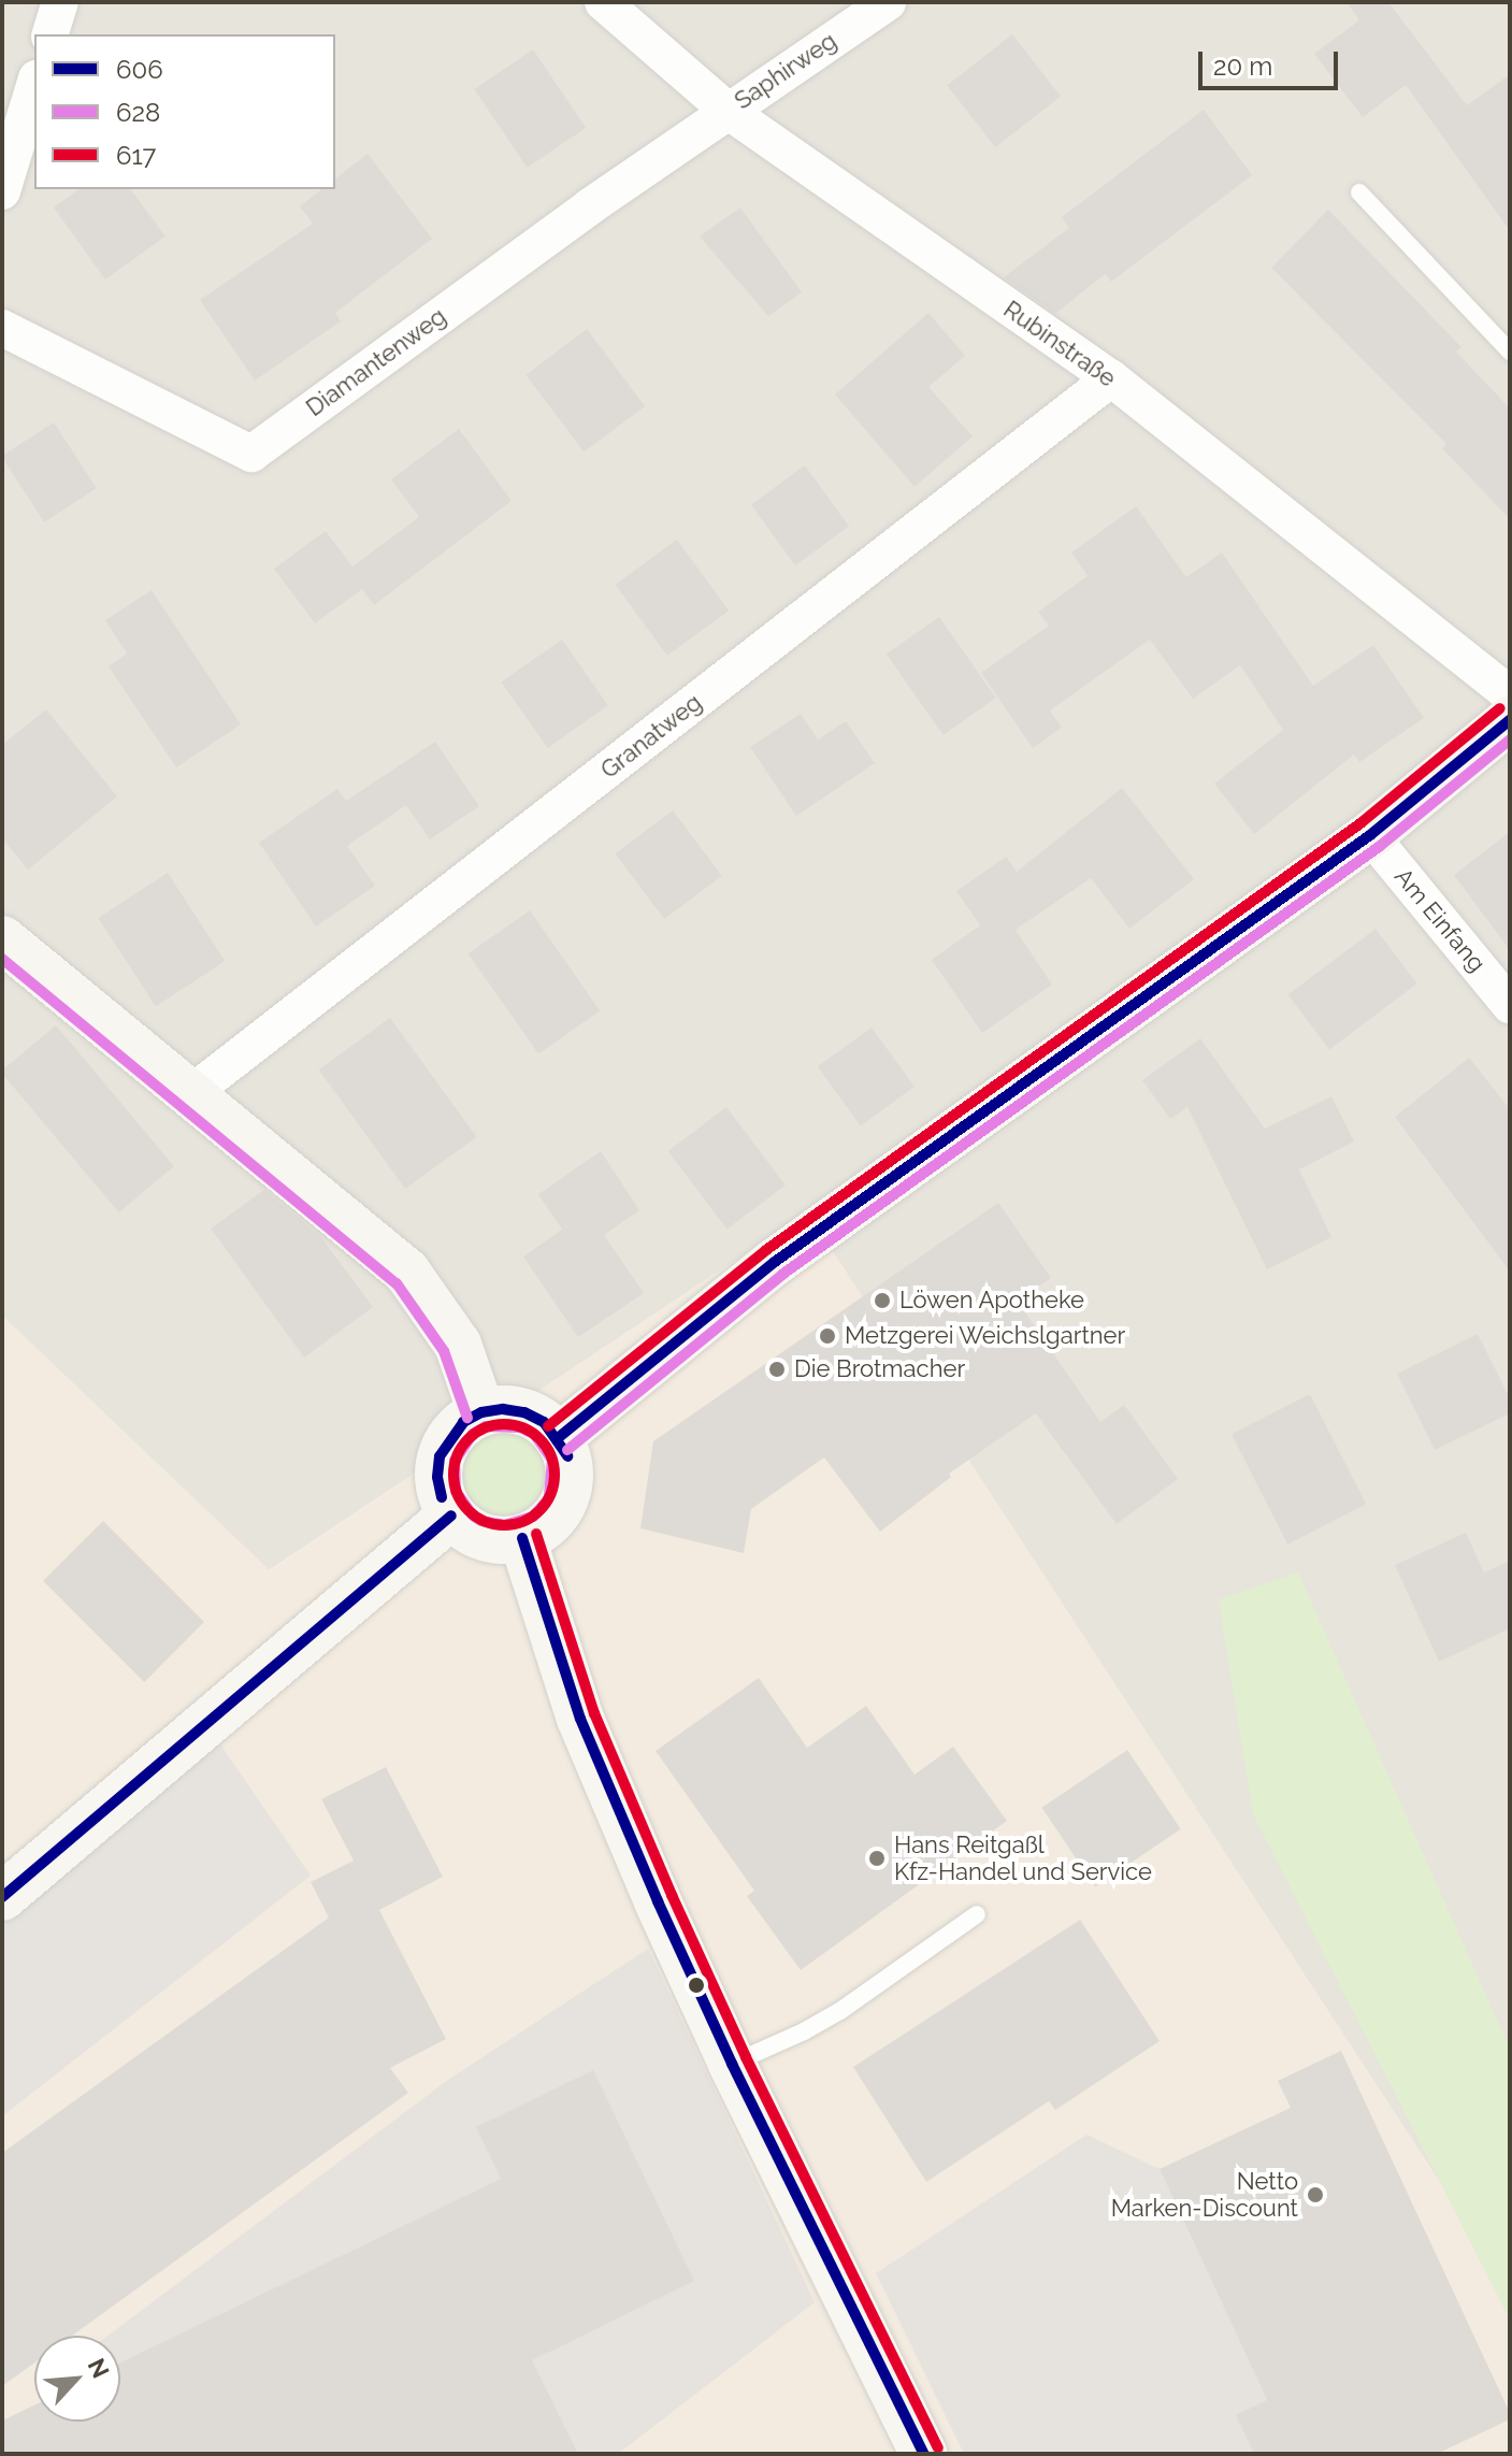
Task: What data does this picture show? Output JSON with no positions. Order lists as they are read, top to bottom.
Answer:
{
  "streets": {
    "street": [
      "Saphirweg",
      "Rubinstraße",
      "Diamantenweg",
      "Granatweg",
      "Am Einfang"
    ]
  },
  "crossings": [
    ["Saphirweg", "Rubinstraße"],
    ["Saphirweg", "Diamantenweg"],
    ["Rubinstraße", "Diamantenweg"],
    ["Rubinstraße", "Granatweg"]
  ],
  "places": [
    "Löwen Apotheke",
    "Metzgerei Weichslgartner",
    "Die Brotmacher",
    "Hans Reitgaßl Kfz-Handel und Service",
    "Netto Marken-Discount"
  ],
  "lines": ["transit line 617", "transit line 606", "transit line 628"],
  "legend": ["606", "628", "617"],
  "scale_bar": "20 m",
  "north": "top right"
}
